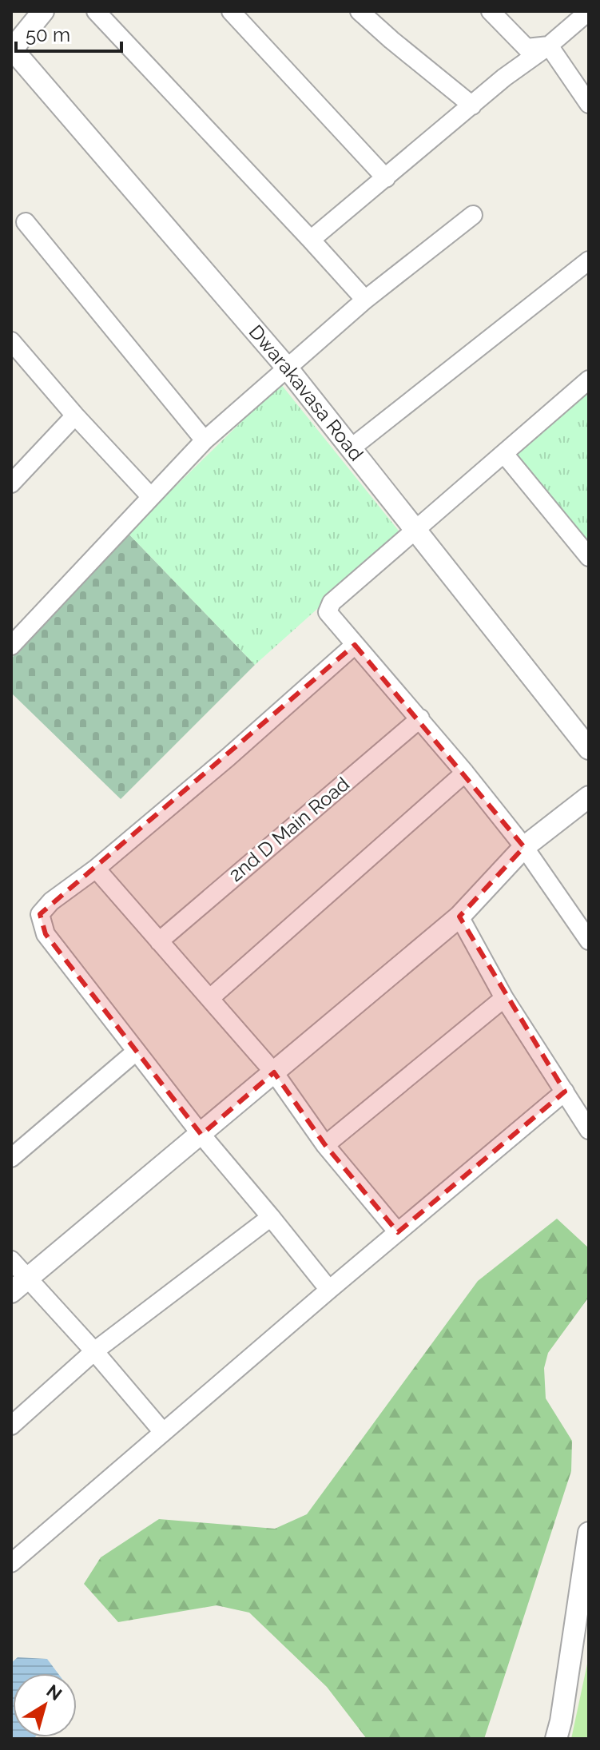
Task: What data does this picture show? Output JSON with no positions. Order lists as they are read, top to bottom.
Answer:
{
  "streets": {
    "street": ["Dwarakavasa Road", "2nd D Main Road"]
  },
  "scale_bar": "50 m",
  "north": "top right"
}
